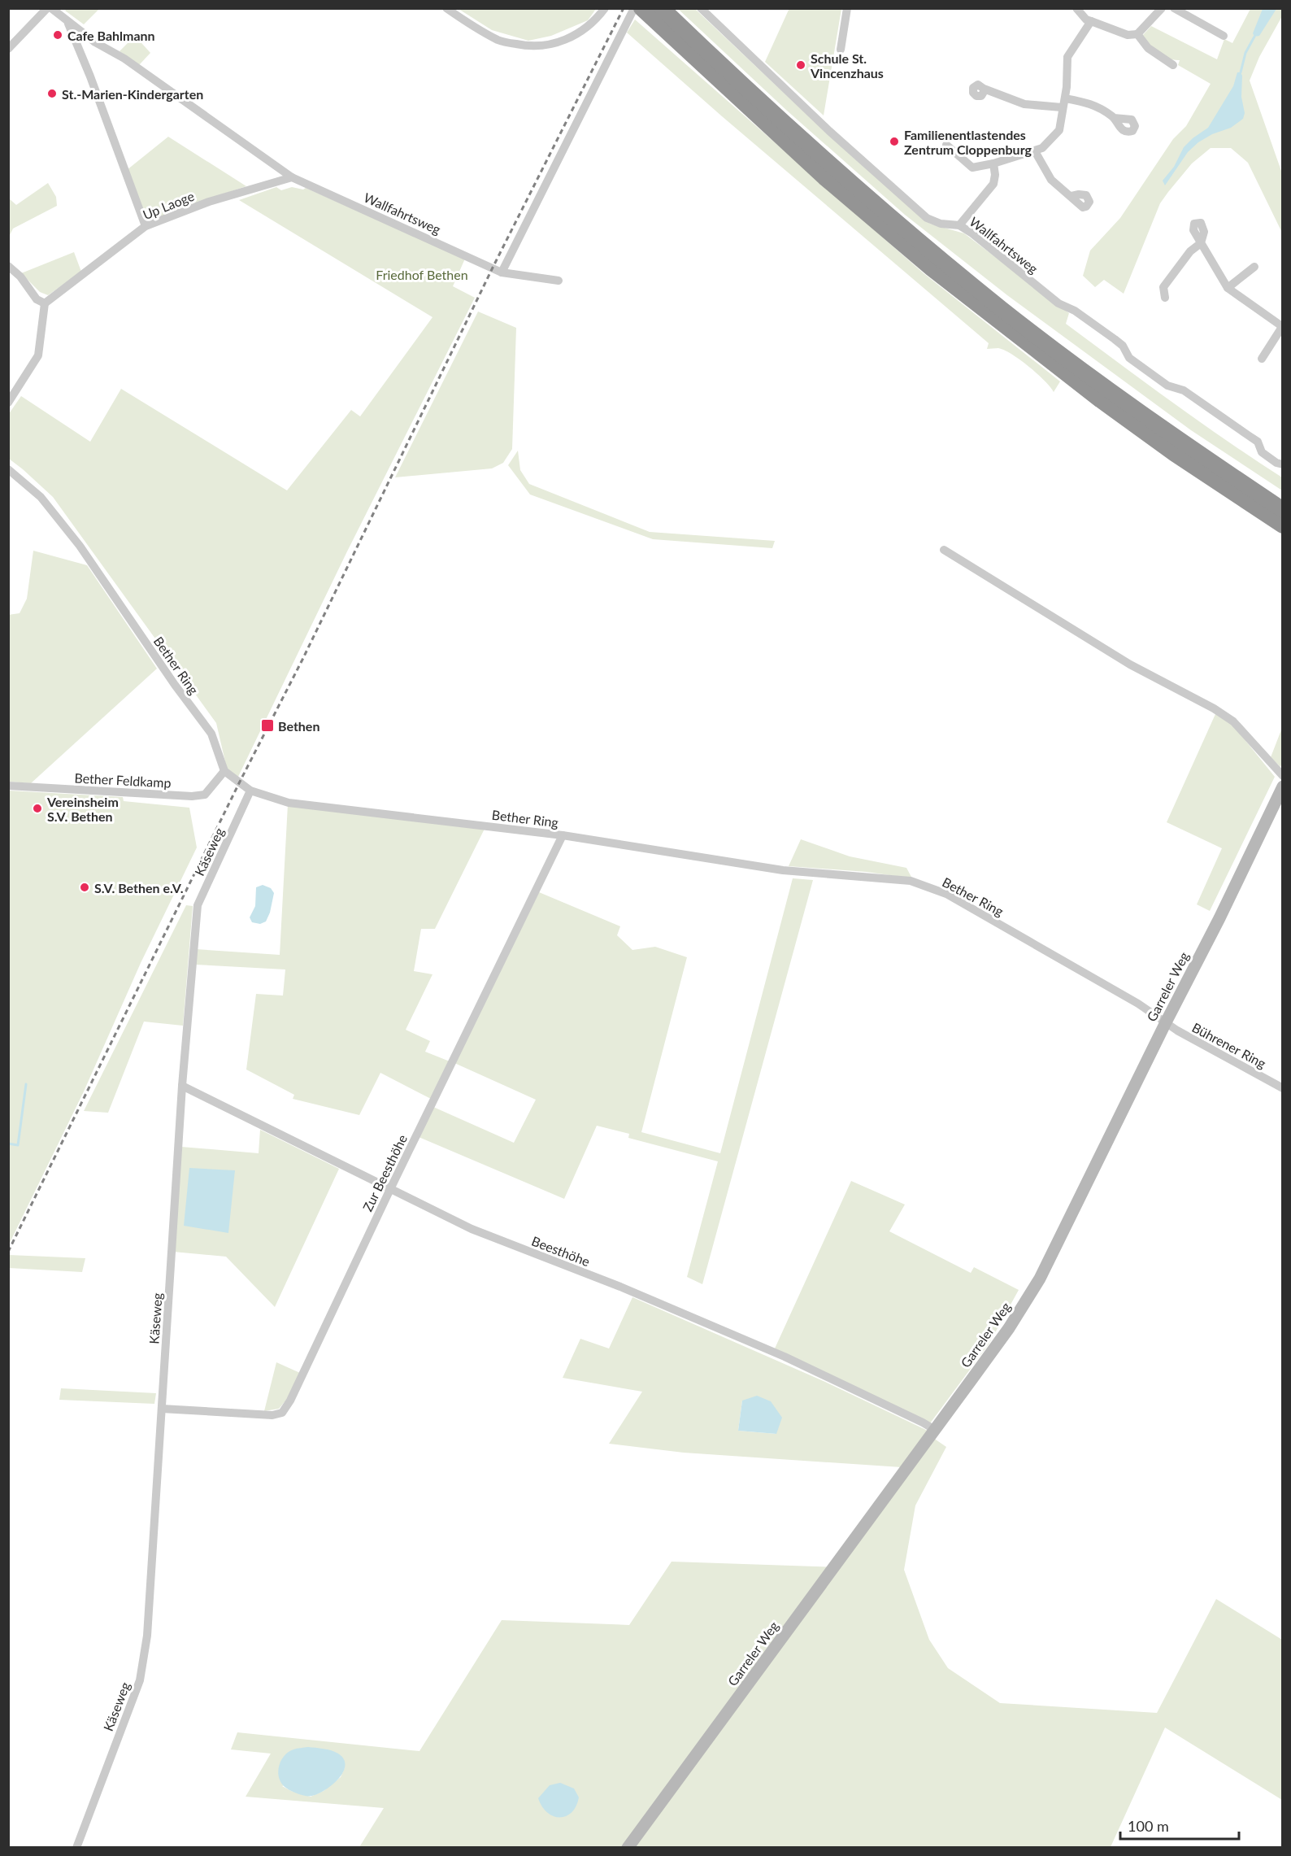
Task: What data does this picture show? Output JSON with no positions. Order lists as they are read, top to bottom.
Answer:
{
  "streets": {
    "street": [
      "Up Laoge",
      "Wallfahrtsweg",
      "Bether Ring",
      "Bether Feldkamp",
      "Käseweg",
      "Garreler Weg",
      "Bührener Ring",
      "Zur Beesthöhe",
      "Beesthöhe"
    ]
  },
  "crossings": [
    ["Up Laoge", "Wallfahrtsweg"],
    ["Bether Ring", "Bether Feldkamp"],
    ["Bether Ring", "Käseweg"],
    ["Bether Ring", "Garreler Weg"],
    ["Bether Ring", "Bührener Ring"],
    ["Bether Ring", "Zur Beesthöhe"],
    ["Käseweg", "Zur Beesthöhe"],
    ["Käseweg", "Beesthöhe"],
    ["Garreler Weg", "Bührener Ring"],
    ["Garreler Weg", "Beesthöhe"],
    ["Zur Beesthöhe", "Beesthöhe"]
  ],
  "parks": ["Friedhof Bethen"],
  "places": {
    "other": [
      "Cafe Bahlmann",
      "Schule St. Vincenzhaus",
      "St.-Marien-Kindergarten",
      "Familienentlastendes Zentrum Cloppenburg",
      "Vereinsheim S.V. Bethen",
      "S.V. Bethen e.V."
    ],
    "transit": ["Bethen"]
  },
  "scale_bar": "100 m"
}
